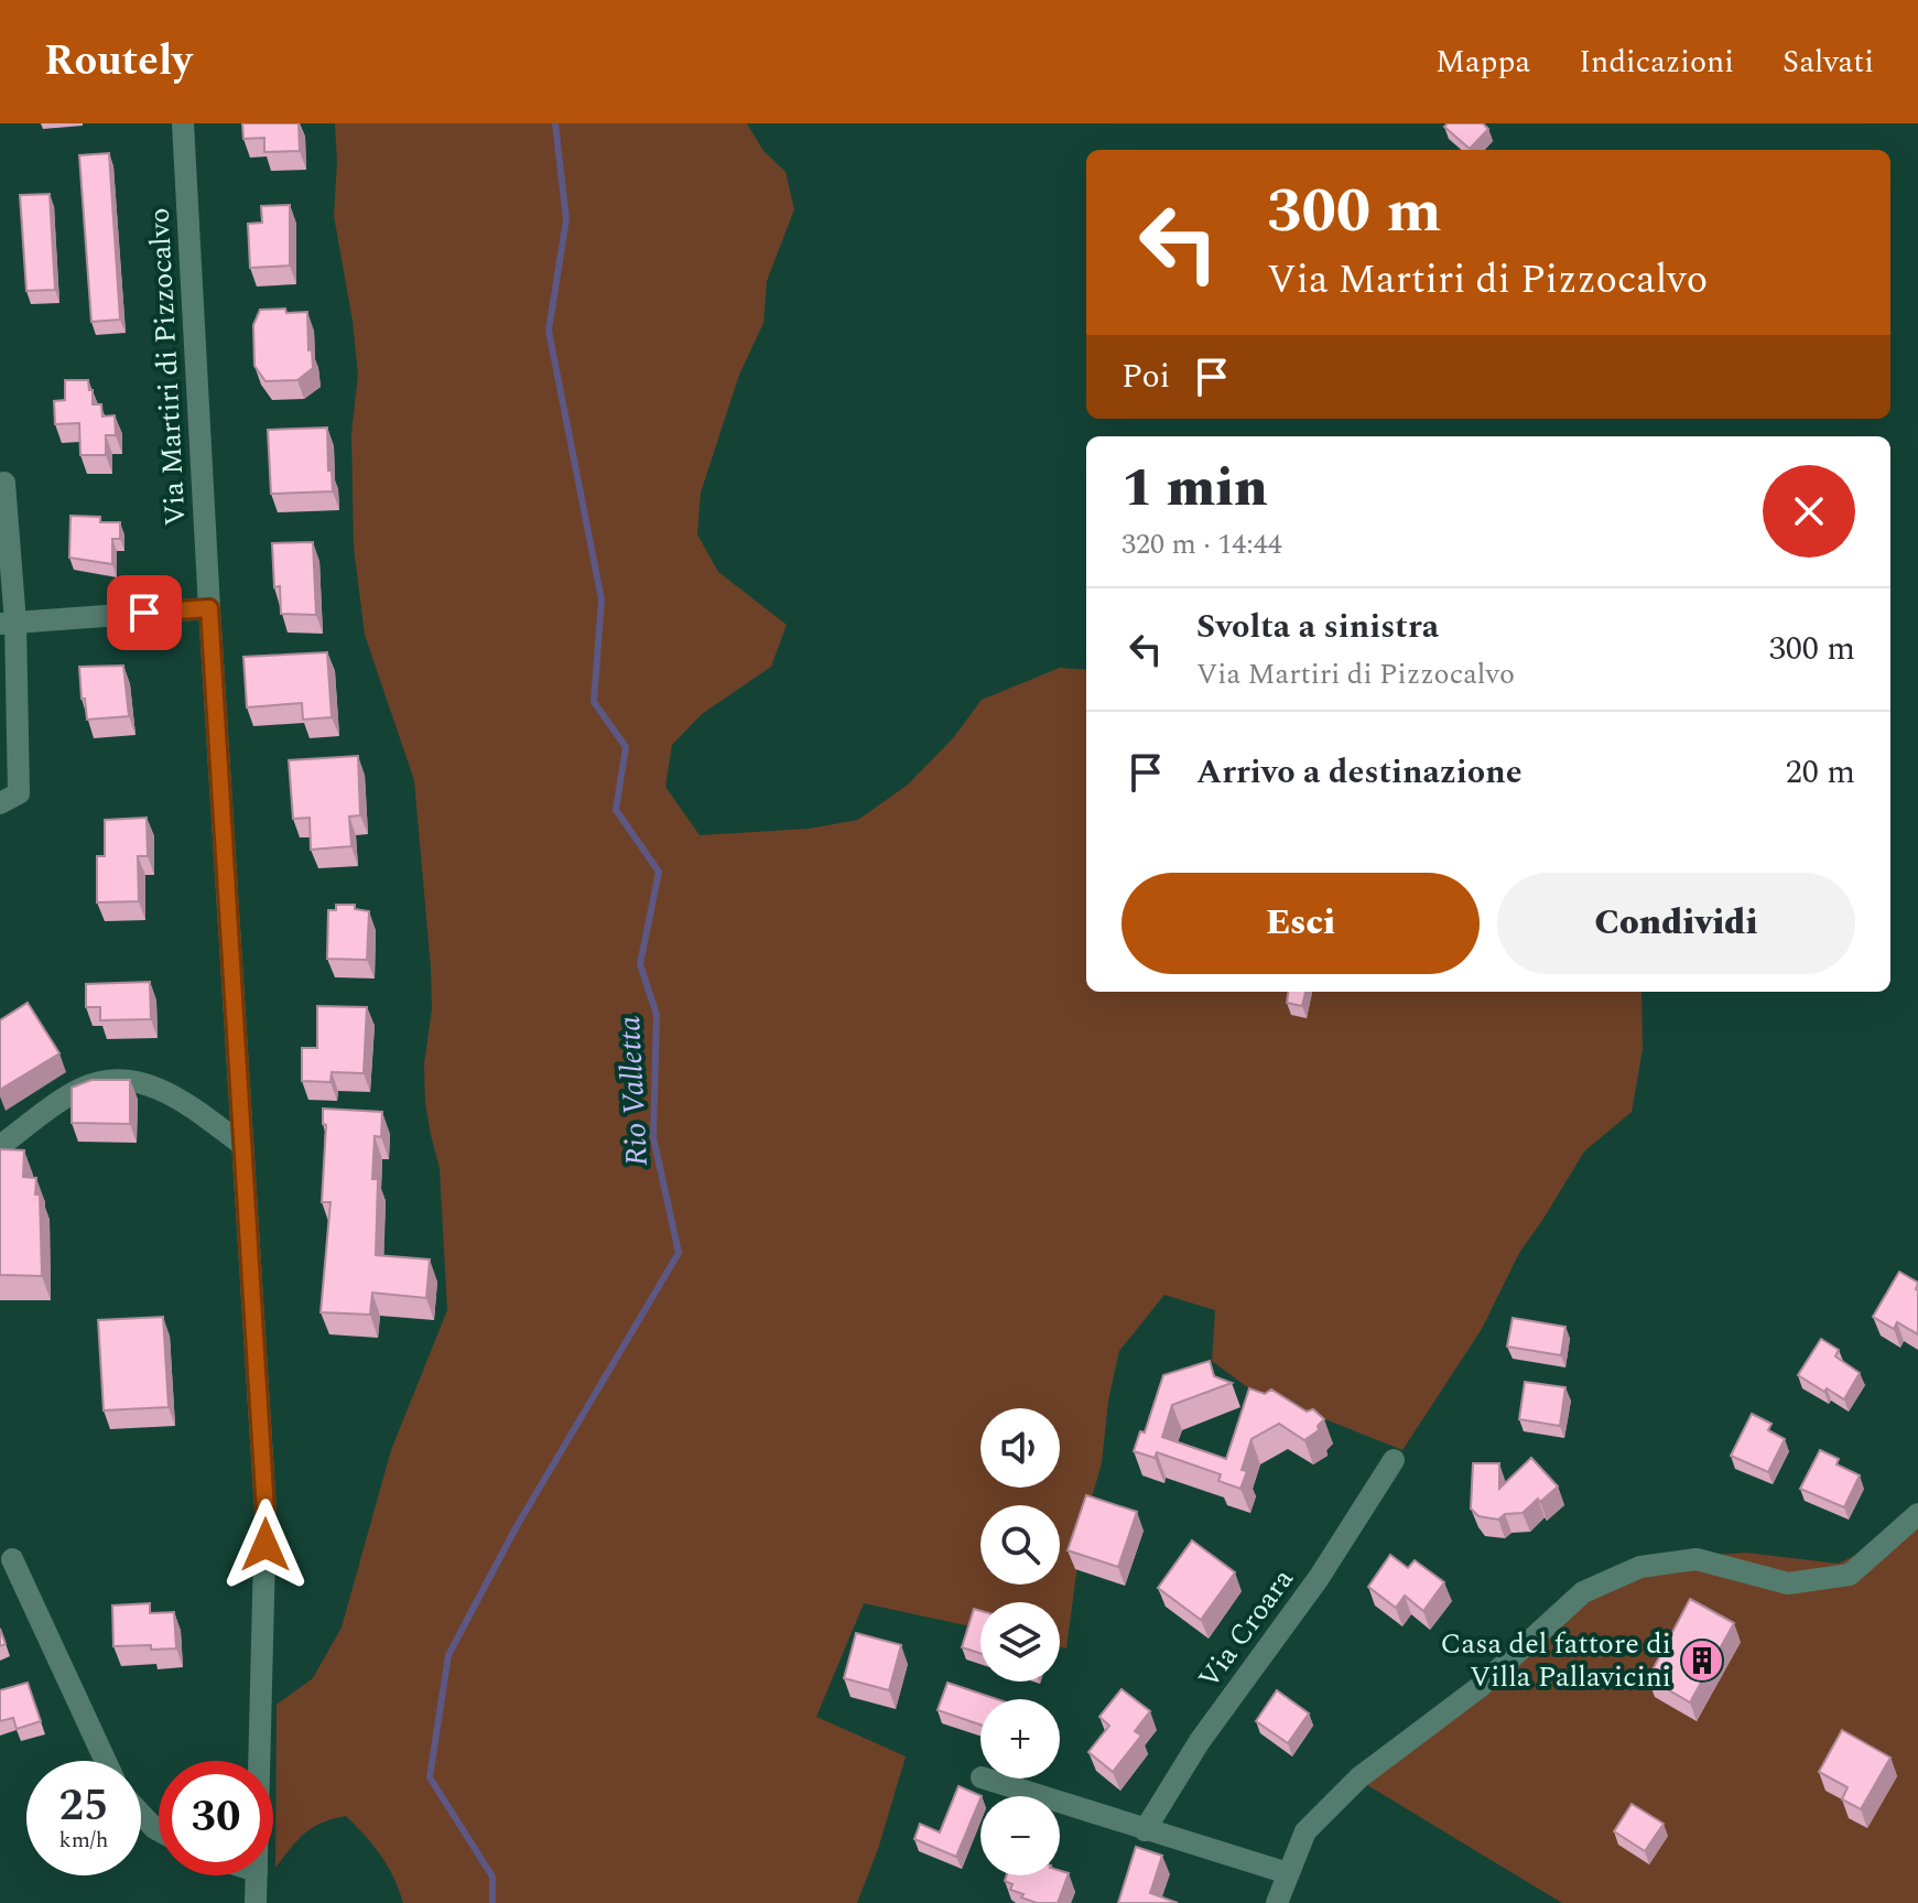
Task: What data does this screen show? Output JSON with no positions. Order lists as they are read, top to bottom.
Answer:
{
  "streets": {
    "street": ["Via Martiri di Pizzocalvo", "Via Croara"]
  },
  "water": ["Rio Valletta"],
  "places": {
    "building": ["Casa del fattore di Villa Pallavicini"]
  },
  "page": {
    "header": "Routely",
    "nav": ["Mappa", "Indicazioni", "Salvati"],
    "turn": ["300 m", "Via Martiri di Pizzocalvo"],
    "then": "Poi",
    "heading": ["1 min", "320 m · 14:44"],
    "list": [
      {
        "name": "Svolta a sinistra",
        "note": "Via Martiri di Pizzocalvo",
        "value": "300 m"
      },
      {
        "name": "Arrivo a destinazione",
        "value": "20 m"
      }
    ],
    "buttons": ["Esci", "Condividi"],
    "map_buttons": ["+", "−"],
    "speed": "25 km/h",
    "limit": "30"
  }
}
